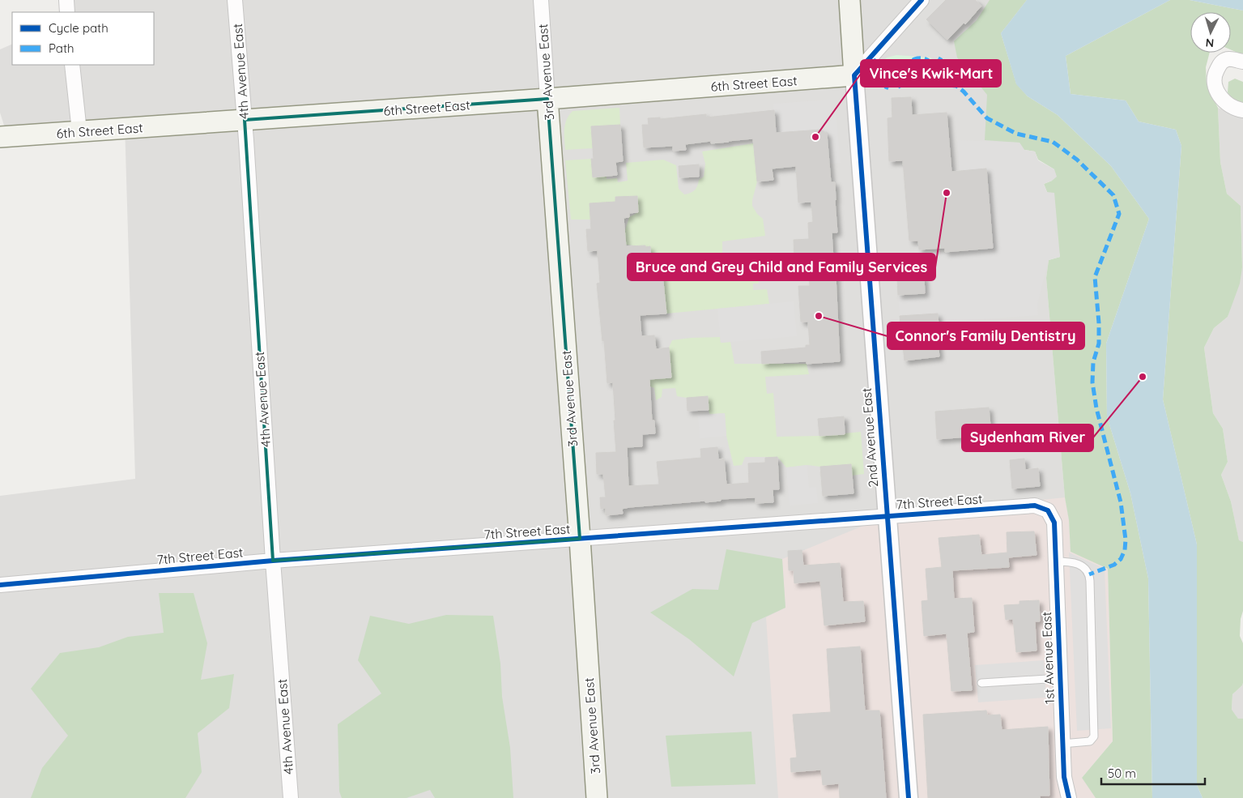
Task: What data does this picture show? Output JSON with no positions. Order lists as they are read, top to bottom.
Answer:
{
  "streets": {
    "main road": ["3rd Avenue East", "6th Street East", "2nd Avenue East"],
    "street": ["4th Avenue East", "7th Street East", "1st Avenue East"]
  },
  "crossings": [
    ["4th Avenue East", "6th Street East"],
    ["4th Avenue East", "7th Street East"],
    ["3rd Avenue East", "6th Street East"],
    ["3rd Avenue East", "7th Street East"],
    ["6th Street East", "2nd Avenue East"],
    ["2nd Avenue East", "7th Street East"],
    ["7th Street East", "1st Avenue East"]
  ],
  "places": [
    "Vince's Kwik-Mart",
    "Bruce and Grey Child and Family Services",
    "Connor's Family Dentistry",
    "Sydenham River"
  ],
  "legend": ["Cycle path", "Path"],
  "scale_bar": "50 m",
  "north": "bottom"
}
